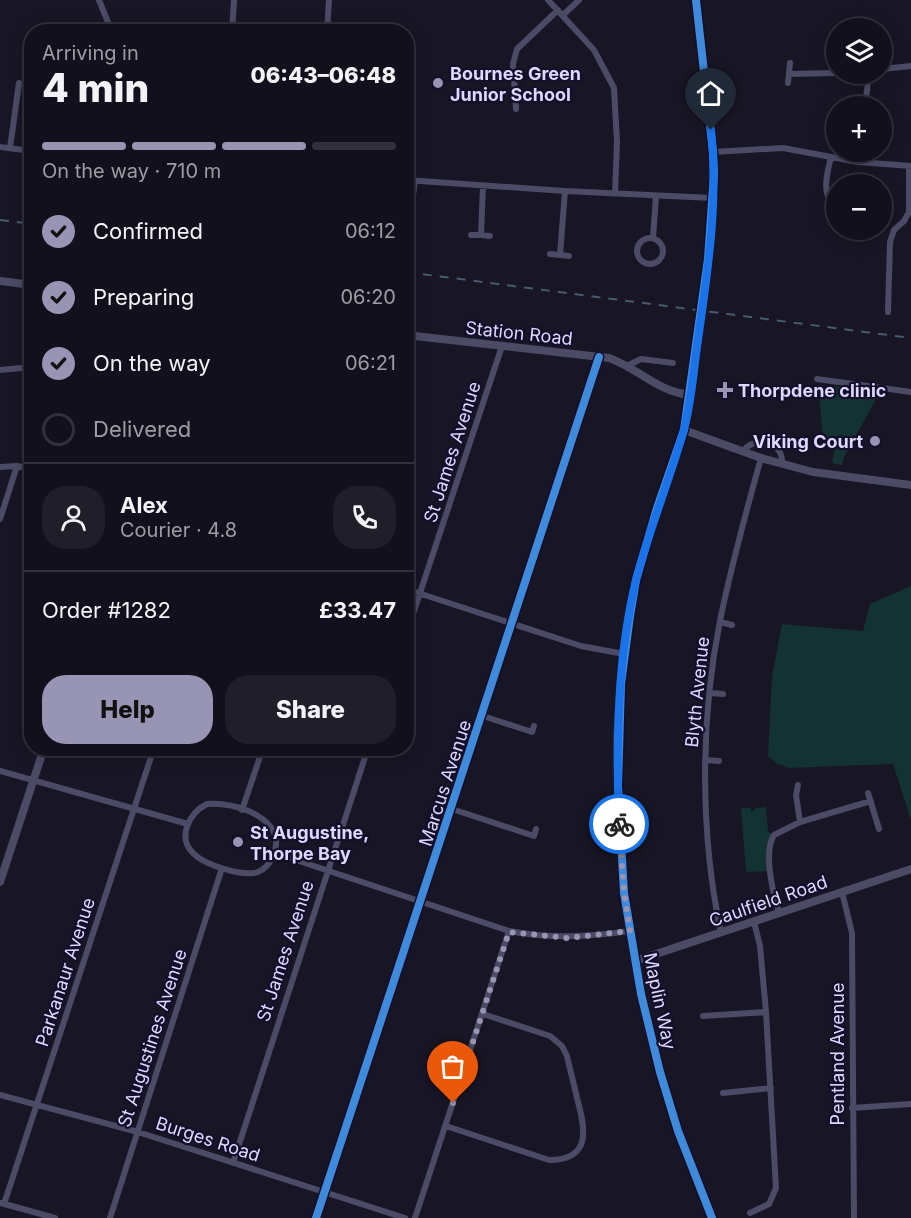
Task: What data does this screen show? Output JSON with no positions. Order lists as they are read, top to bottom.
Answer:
{
  "streets": {
    "street": [
      "Station Road",
      "St James Avenue",
      "Blyth Avenue",
      "Marcus Avenue",
      "Caulfield Road",
      "Parkanaur Avenue",
      "Maplin Way",
      "St Augustines Avenue",
      "Pentland Avenue",
      "Burges Road"
    ]
  },
  "crossings": [
    ["Station Road", "St James Avenue"],
    ["Station Road", "Marcus Avenue"],
    ["Station Road", "Maplin Way"],
    ["St James Avenue", "Burges Road"],
    ["Blyth Avenue", "Caulfield Road"],
    ["Marcus Avenue", "Burges Road"],
    ["Caulfield Road", "Maplin Way"],
    ["Caulfield Road", "Pentland Avenue"],
    ["Parkanaur Avenue", "Burges Road"],
    ["St Augustines Avenue", "Burges Road"]
  ],
  "places": {
    "other": ["Bournes Green Junior School", "Viking Court", "St Augustine, Thorpe Bay"],
    "health": ["Thorpdene clinic"]
  },
  "page": {
    "map_buttons": ["+", "−"],
    "heading": ["4 min", "Arriving in", "06:43–06:48"],
    "panel": [
      "Alex",
      "Courier · 4.8",
      "Order #1282",
      "£33.47"
    ],
    "bar": "On the way · 710 m",
    "list": [
      ["Confirmed", "06:12"],
      ["Preparing", "06:20"],
      ["On the way", "06:21"],
      "Delivered"
    ],
    "buttons": ["Help", "Share"]
  }
}
